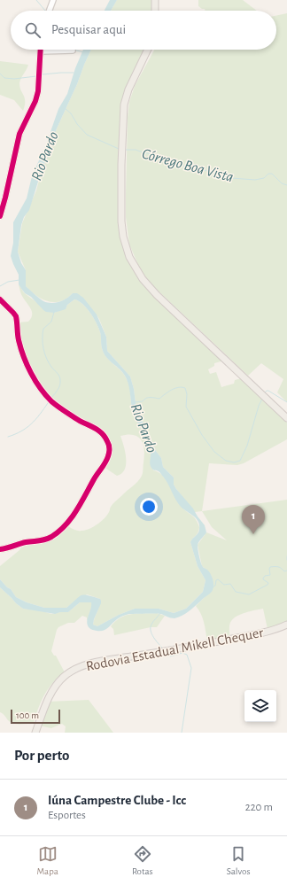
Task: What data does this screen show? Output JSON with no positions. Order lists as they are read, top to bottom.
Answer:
{
  "streets": {
    "main road": ["Rodovia Estadual Mikell Chequer"]
  },
  "water": ["Rio Pardo", "Córrego Boa Vista"],
  "scale_bar": "100 m",
  "page": {
    "search": "Pesquisar aqui",
    "pins": "1",
    "scale": "100 m",
    "heading": "Por perto",
    "list": [
      {
        "mark": "1",
        "name": "Iúna Campestre Clube - Icc",
        "note": "Esportes",
        "value": "220 m"
      }
    ],
    "nav": ["Mapa", "Rotas", "Salvos"]
  }
}
